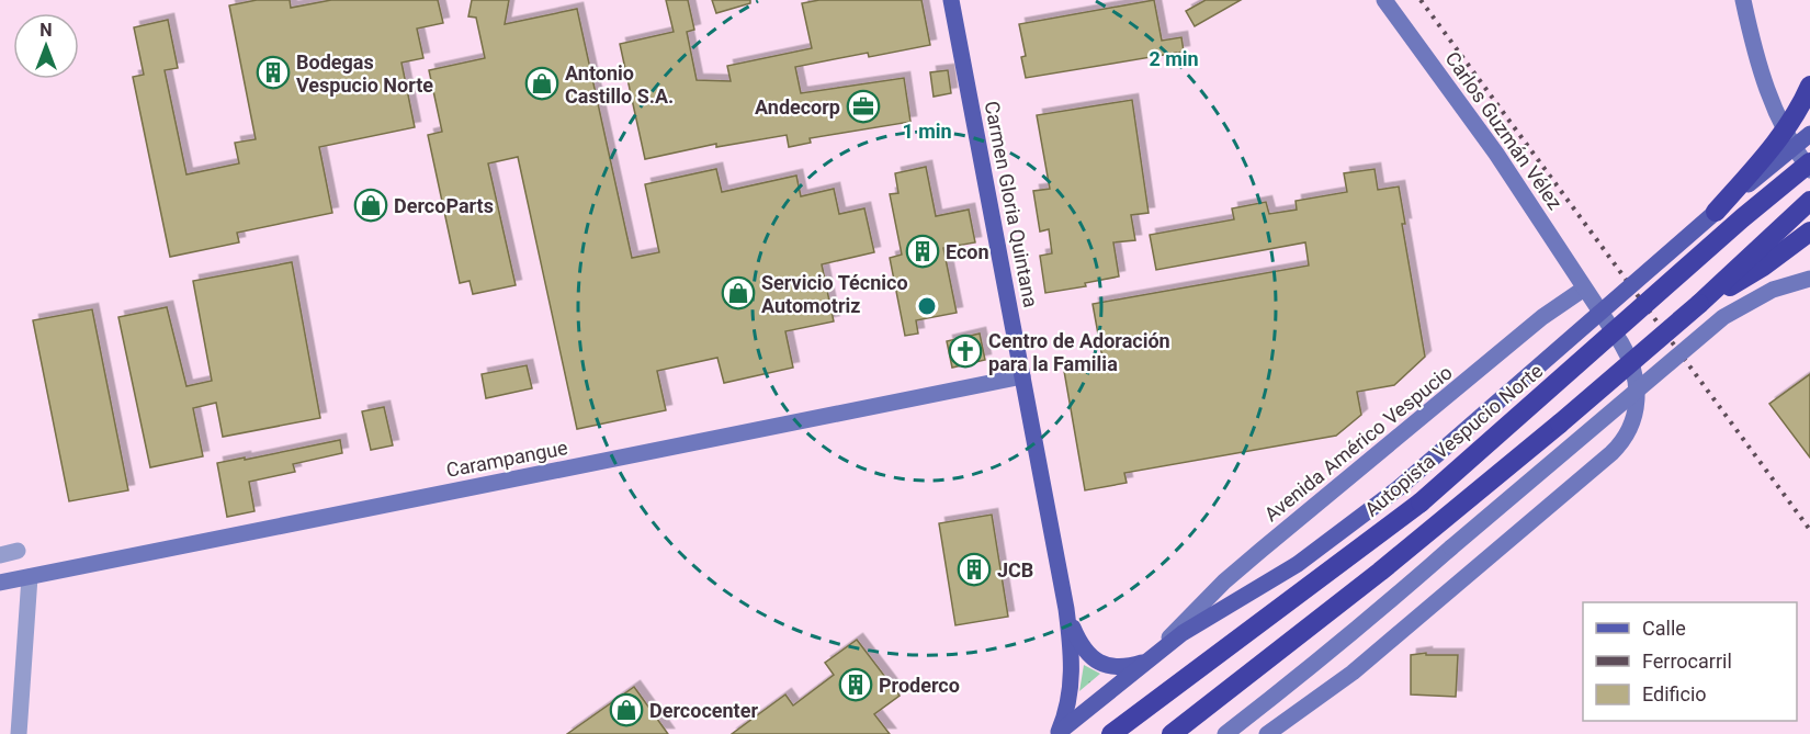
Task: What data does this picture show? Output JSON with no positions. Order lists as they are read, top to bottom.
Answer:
{
  "streets": {
    "highway": ["Autopista Vespucio Norte"],
    "main road": ["Carmen Gloria Quintana", "Avenida Américo Vespucio"],
    "street": ["Carlos Guzmán Vélez", "Carampangue"]
  },
  "crossings": [
    ["Carlos Guzmán Vélez", "Avenida Américo Vespucio"],
    ["Carmen Gloria Quintana", "Avenida Américo Vespucio"],
    ["Carmen Gloria Quintana", "Carampangue"]
  ],
  "places": {
    "building": [
      "Bodegas Vespucio Norte",
      "Econ",
      "JCB",
      "Proderco"
    ],
    "shop": [
      "Antonio Castillo S.A.",
      "DercoParts",
      "Servicio Técnico Automotriz",
      "Dercocenter"
    ],
    "office": ["Andecorp"],
    "church": ["Centro de Adoración para la Familia"]
  },
  "legend": ["Calle", "Ferrocarril", "Edificio"],
  "north": "top",
  "rings": ["2 min", "1 min"]
}
